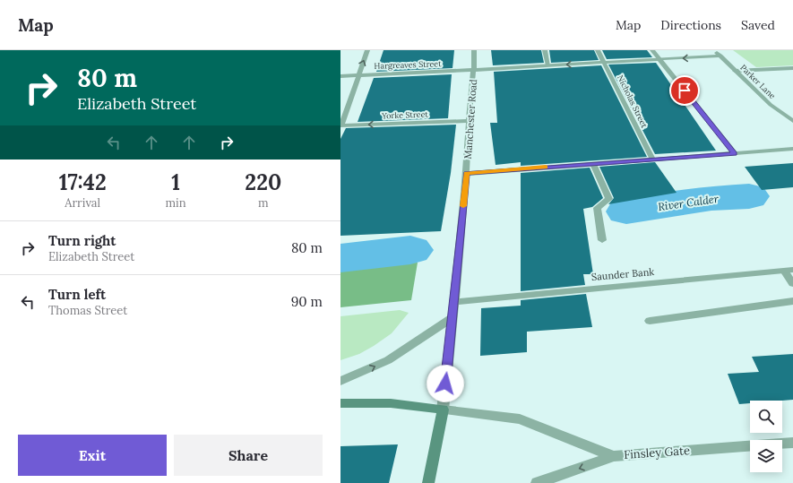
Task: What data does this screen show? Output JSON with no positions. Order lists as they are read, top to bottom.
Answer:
{
  "streets": {
    "main road": ["Manchester Road"],
    "street": [
      "Hargreaves Street",
      "Parker Lane",
      "Nicholas Street",
      "Yorke Street",
      "Saunder Bank",
      "Finsley Gate"
    ]
  },
  "crossings": [
    ["Hargreaves Street", "Parker Lane"],
    ["Hargreaves Street", "Nicholas Street"],
    ["Hargreaves Street", "Manchester Road"],
    ["Yorke Street", "Manchester Road"],
    ["Manchester Road", "Saunder Bank"],
    ["Manchester Road", "Finsley Gate"]
  ],
  "one_way": ["Yorke Street"],
  "water": ["River Calder"],
  "page": {
    "header": "Map",
    "nav": ["Map", "Directions", "Saved"],
    "turn": ["80 m", "Elizabeth Street"],
    "eta": [
      "17:42",
      "Arrival",
      "1",
      "min",
      "220",
      "m"
    ],
    "list": [
      {
        "name": "Turn right",
        "note": "Elizabeth Street",
        "value": "80 m"
      },
      {
        "name": "Turn left",
        "note": "Thomas Street",
        "value": "90 m"
      }
    ],
    "buttons": ["Exit", "Share"]
  }
}
